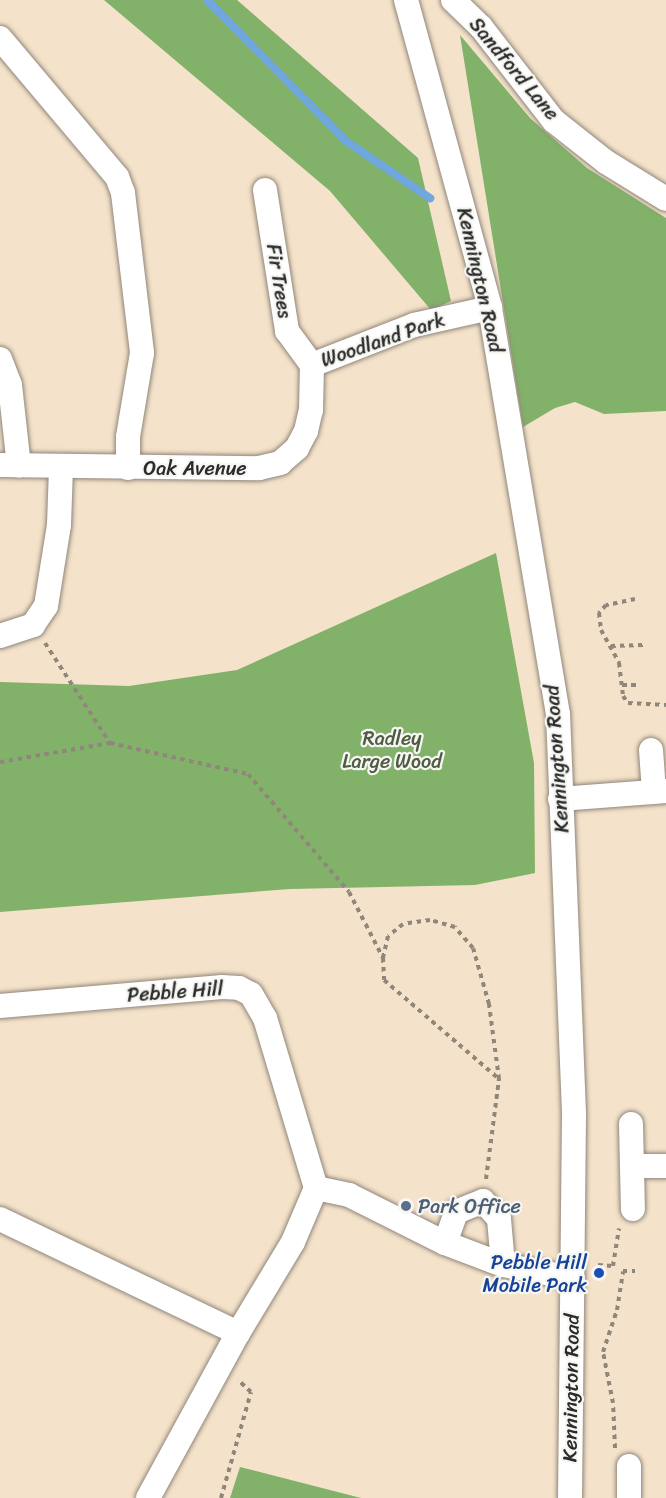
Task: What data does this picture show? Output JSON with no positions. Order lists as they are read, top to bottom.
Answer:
{
  "streets": {
    "street": [
      "Sandford Lane",
      "Kennington Road",
      "Fir Trees",
      "Woodland Park",
      "Oak Avenue",
      "Pebble Hill"
    ]
  },
  "crossings": [
    ["Kennington Road", "Woodland Park"],
    ["Fir Trees", "Woodland Park"],
    ["Fir Trees", "Oak Avenue"],
    ["Woodland Park", "Oak Avenue"]
  ],
  "parks": ["Radley Large Wood"],
  "places": ["Park Office", "Pebble Hill Mobile Park"]
}
